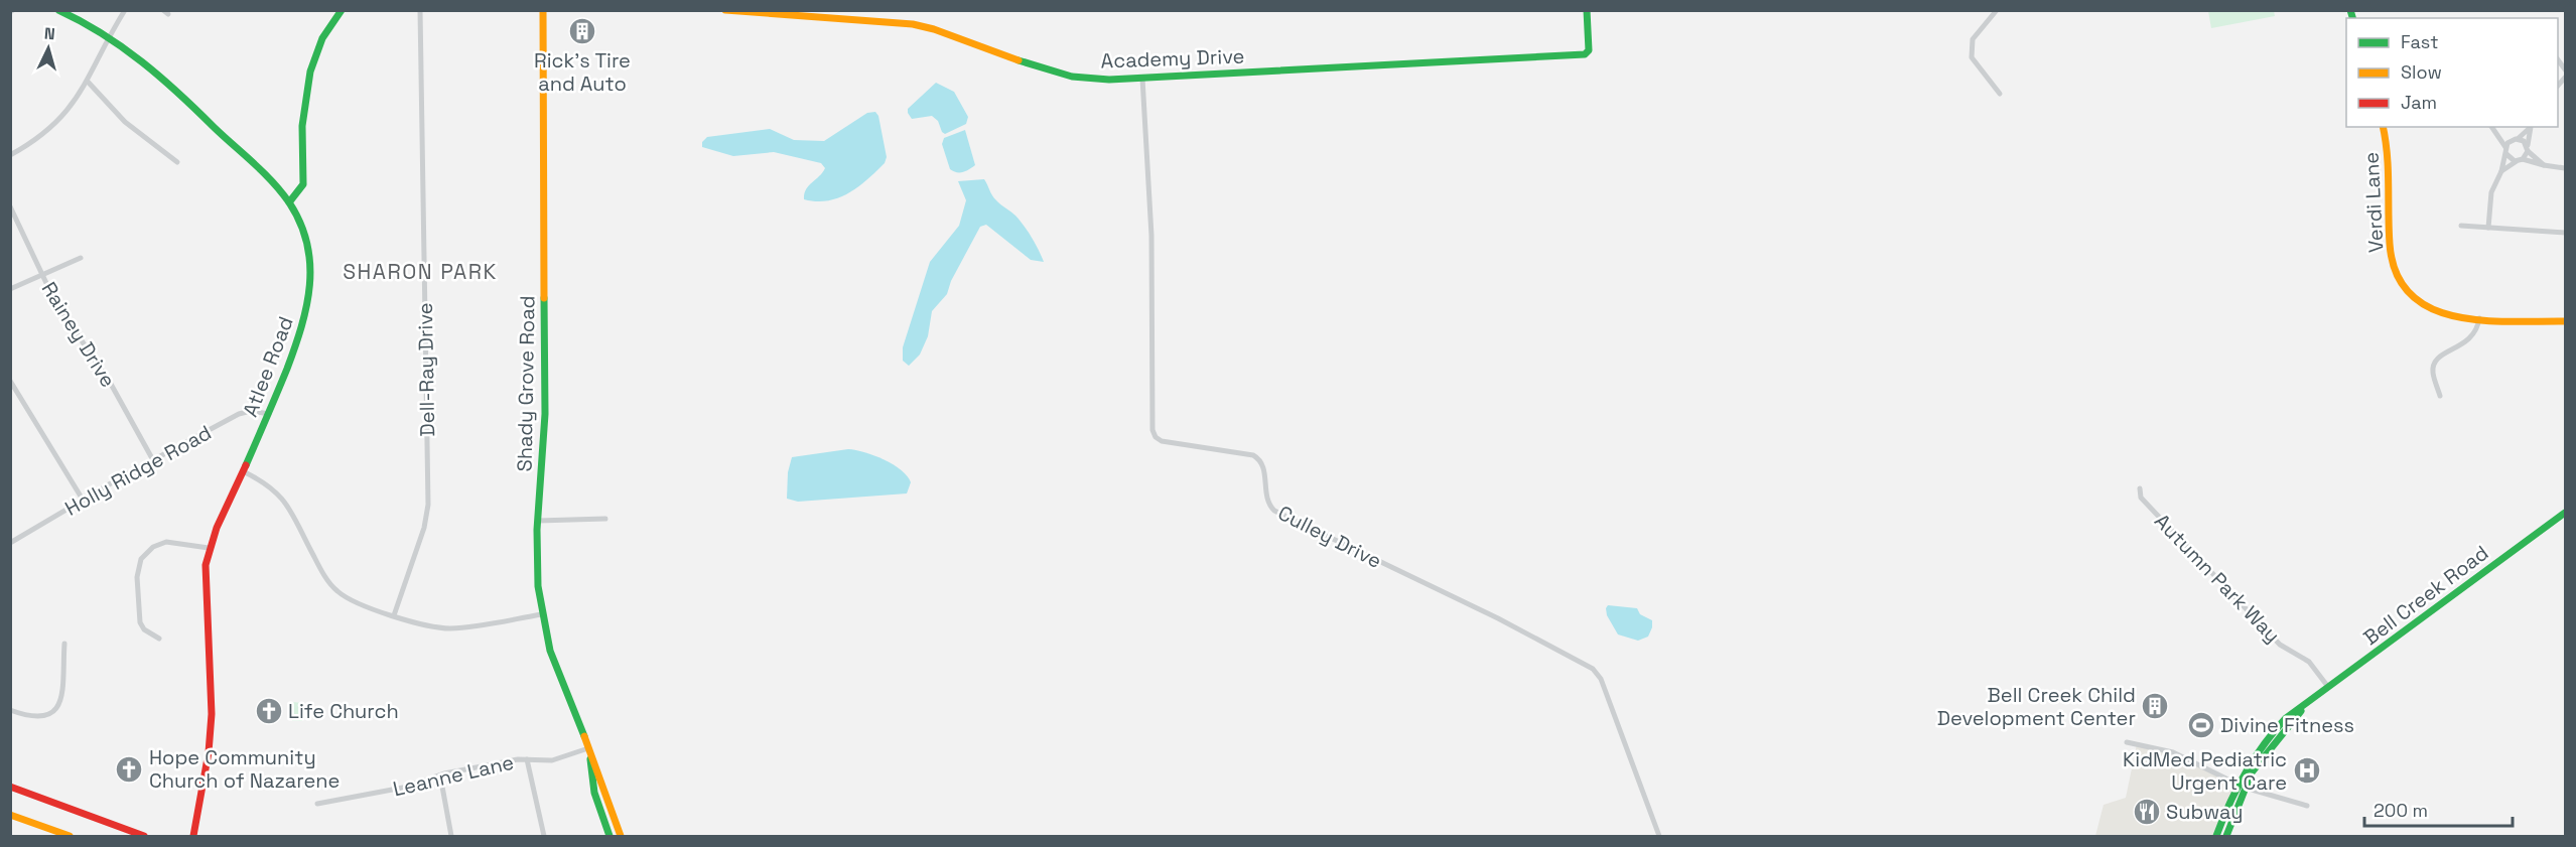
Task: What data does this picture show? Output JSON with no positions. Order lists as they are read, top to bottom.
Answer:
{
  "streets": {
    "main road": [
      "Academy Drive",
      "Verdi Lane",
      "Atlee Road",
      "Shady Grove Road",
      "Bell Creek Road"
    ],
    "street": [
      "Rainey Drive",
      "Dell-Ray Drive",
      "Holly Ridge Road",
      "Culley Drive",
      "Autumn Park Way",
      "Leanne Lane"
    ]
  },
  "crossings": [
    ["Academy Drive", "Culley Drive"],
    ["Rainey Drive", "Holly Ridge Road"],
    ["Atlee Road", "Holly Ridge Road"],
    ["Shady Grove Road", "Leanne Lane"],
    ["Autumn Park Way", "Bell Creek Road"]
  ],
  "districts": ["SHARON PARK"],
  "places": {
    "building": ["Rick's Tire and Auto", "Bell Creek Child Development Center"],
    "church": ["Life Church", "Hope Community Church of Nazarene"],
    "sports": ["Divine Fitness"],
    "hospital": ["KidMed Pediatric Urgent Care"],
    "restaurant": ["Subway"]
  },
  "legend": ["Fast", "Slow", "Jam"],
  "scale_bar": "200 m",
  "north": "top"
}
